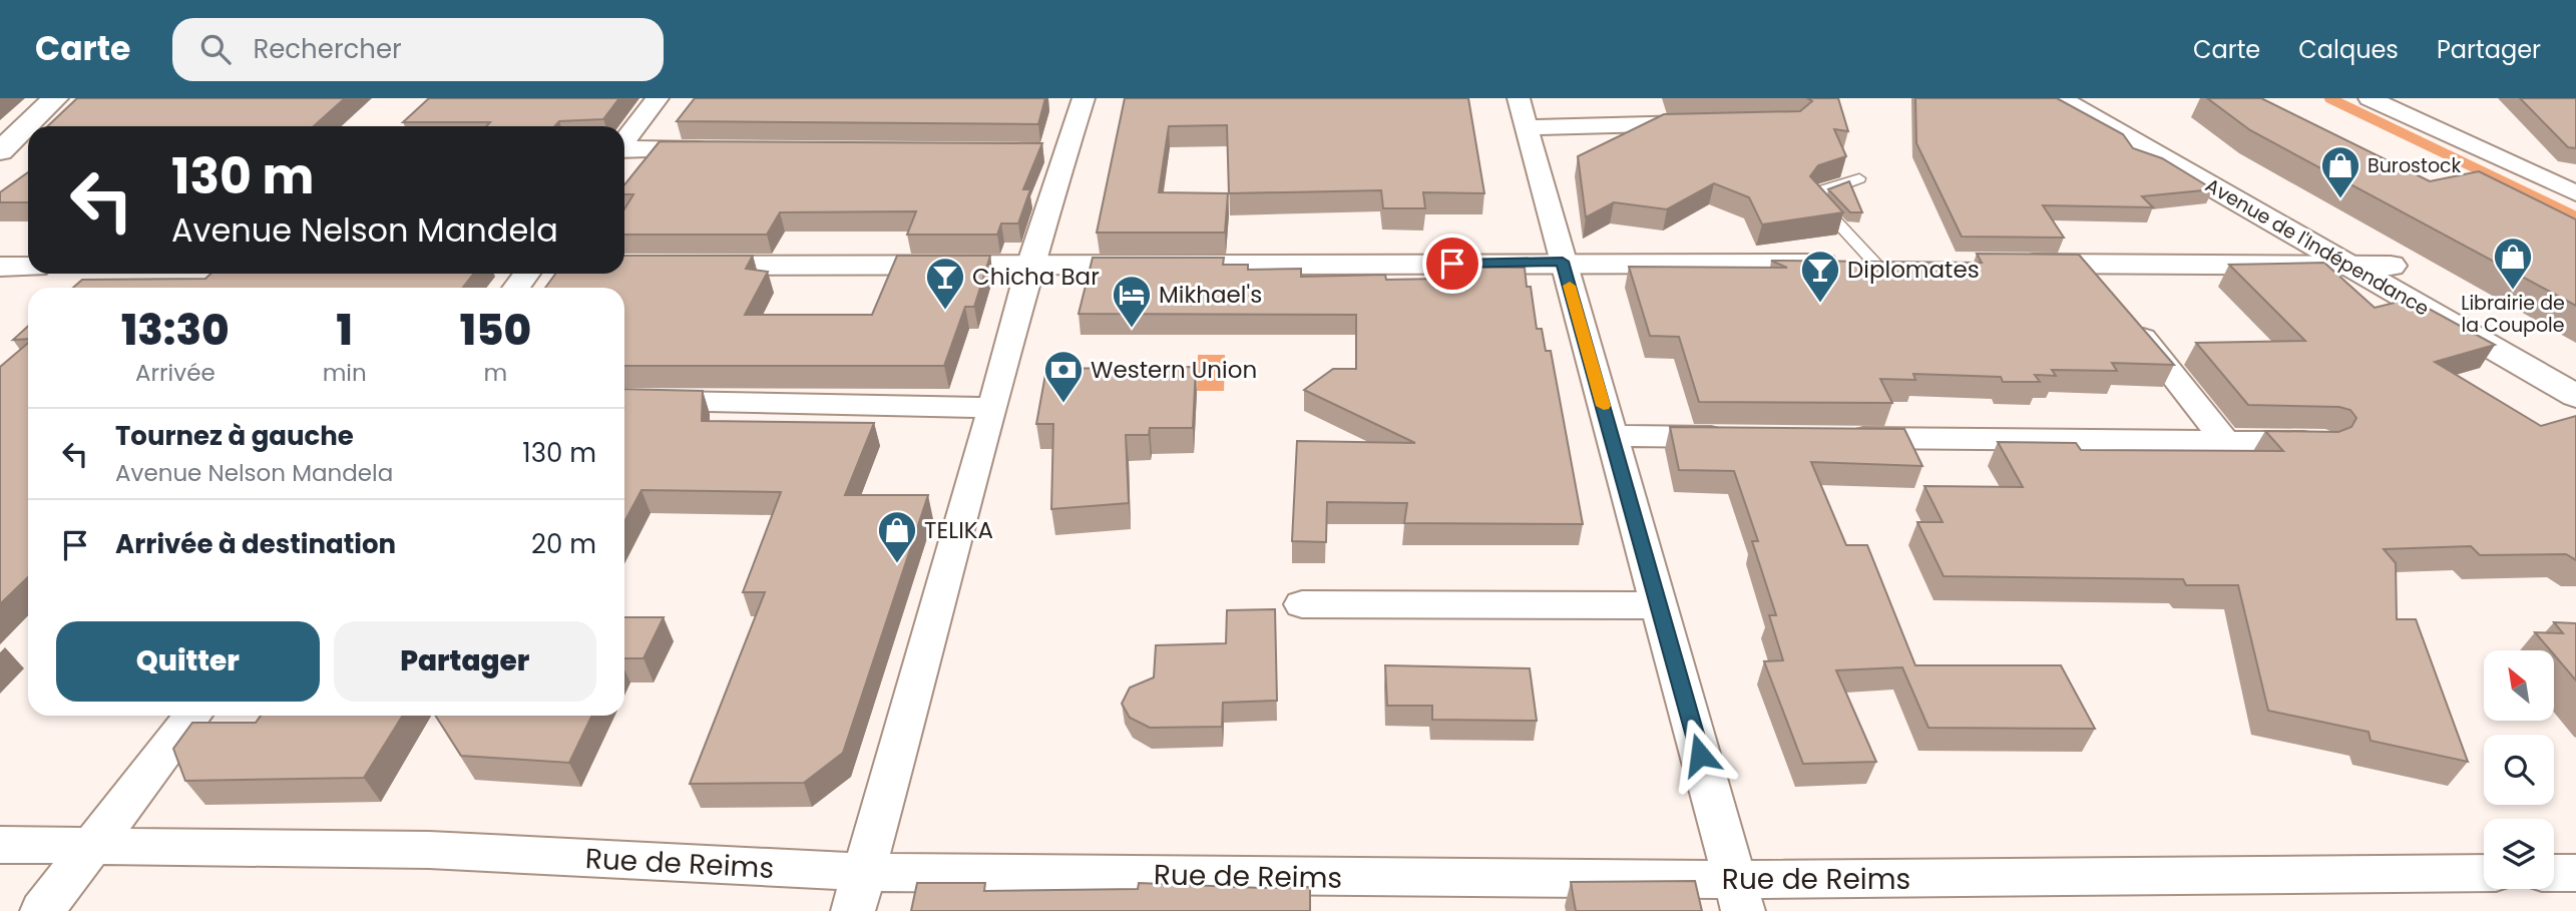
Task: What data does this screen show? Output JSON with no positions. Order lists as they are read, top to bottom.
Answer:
{
  "streets": {
    "street": ["Avenue de l'Indépendance", "Rue de Reims"]
  },
  "places": {
    "shop": ["Burostock", "Librairie de la Coupole", "TELIKA"],
    "bar": ["Diplomates", "Chicha Bar"],
    "hotel": ["Mikhael's"],
    "bank": ["Western Union"]
  },
  "north": "top left",
  "page": {
    "header": "Carte",
    "search": "Rechercher",
    "nav": ["Carte", "Calques", "Partager"],
    "turn": ["130 m", "Avenue Nelson Mandela"],
    "eta": [
      "13:30",
      "Arrivée",
      "1",
      "min",
      "150",
      "m"
    ],
    "list": [
      {
        "name": "Tournez à gauche",
        "note": "Avenue Nelson Mandela",
        "value": "130 m"
      },
      {
        "name": "Arrivée à destination",
        "value": "20 m"
      }
    ],
    "buttons": ["Quitter", "Partager"]
  }
}
